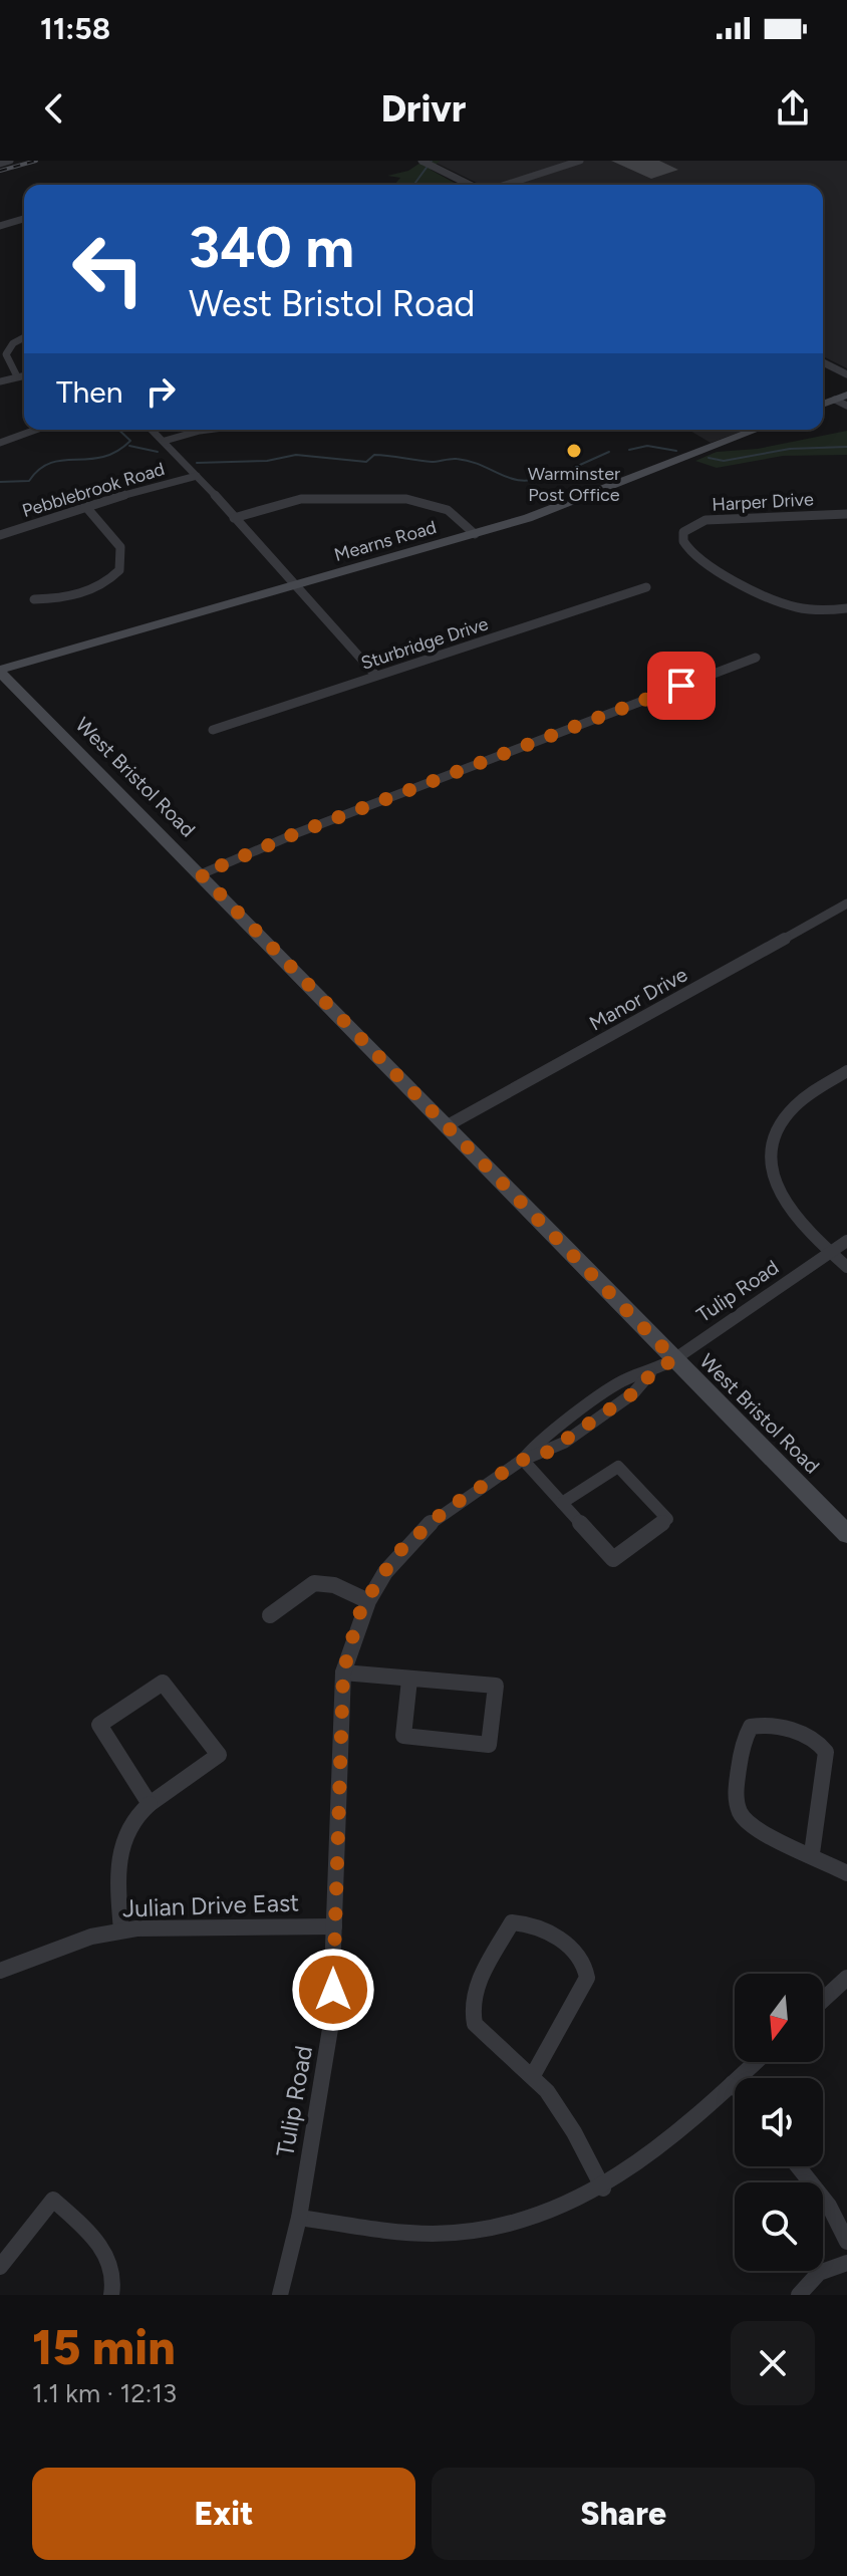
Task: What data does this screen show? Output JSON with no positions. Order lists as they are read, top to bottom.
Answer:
{
  "streets": {
    "main road": ["Mearns Road", "West Bristol Road"],
    "street": [
      "Pebblebrook Road",
      "Harper Drive",
      "Sturbridge Drive",
      "Manor Drive",
      "Tulip Road",
      "Julian Drive East"
    ]
  },
  "crossings": [
    ["Mearns Road", "West Bristol Road"],
    ["West Bristol Road", "Manor Drive"],
    ["West Bristol Road", "Tulip Road"],
    ["Tulip Road", "Julian Drive East"]
  ],
  "places": ["Warminster Post Office"],
  "north": "bottom",
  "page": {
    "status": "11:58",
    "header": "Drivr",
    "turn": ["340 m", "West Bristol Road"],
    "then": "Then",
    "heading": ["15 min", "1.1 km · 12:13"],
    "buttons": ["Exit", "Share"]
  }
}
